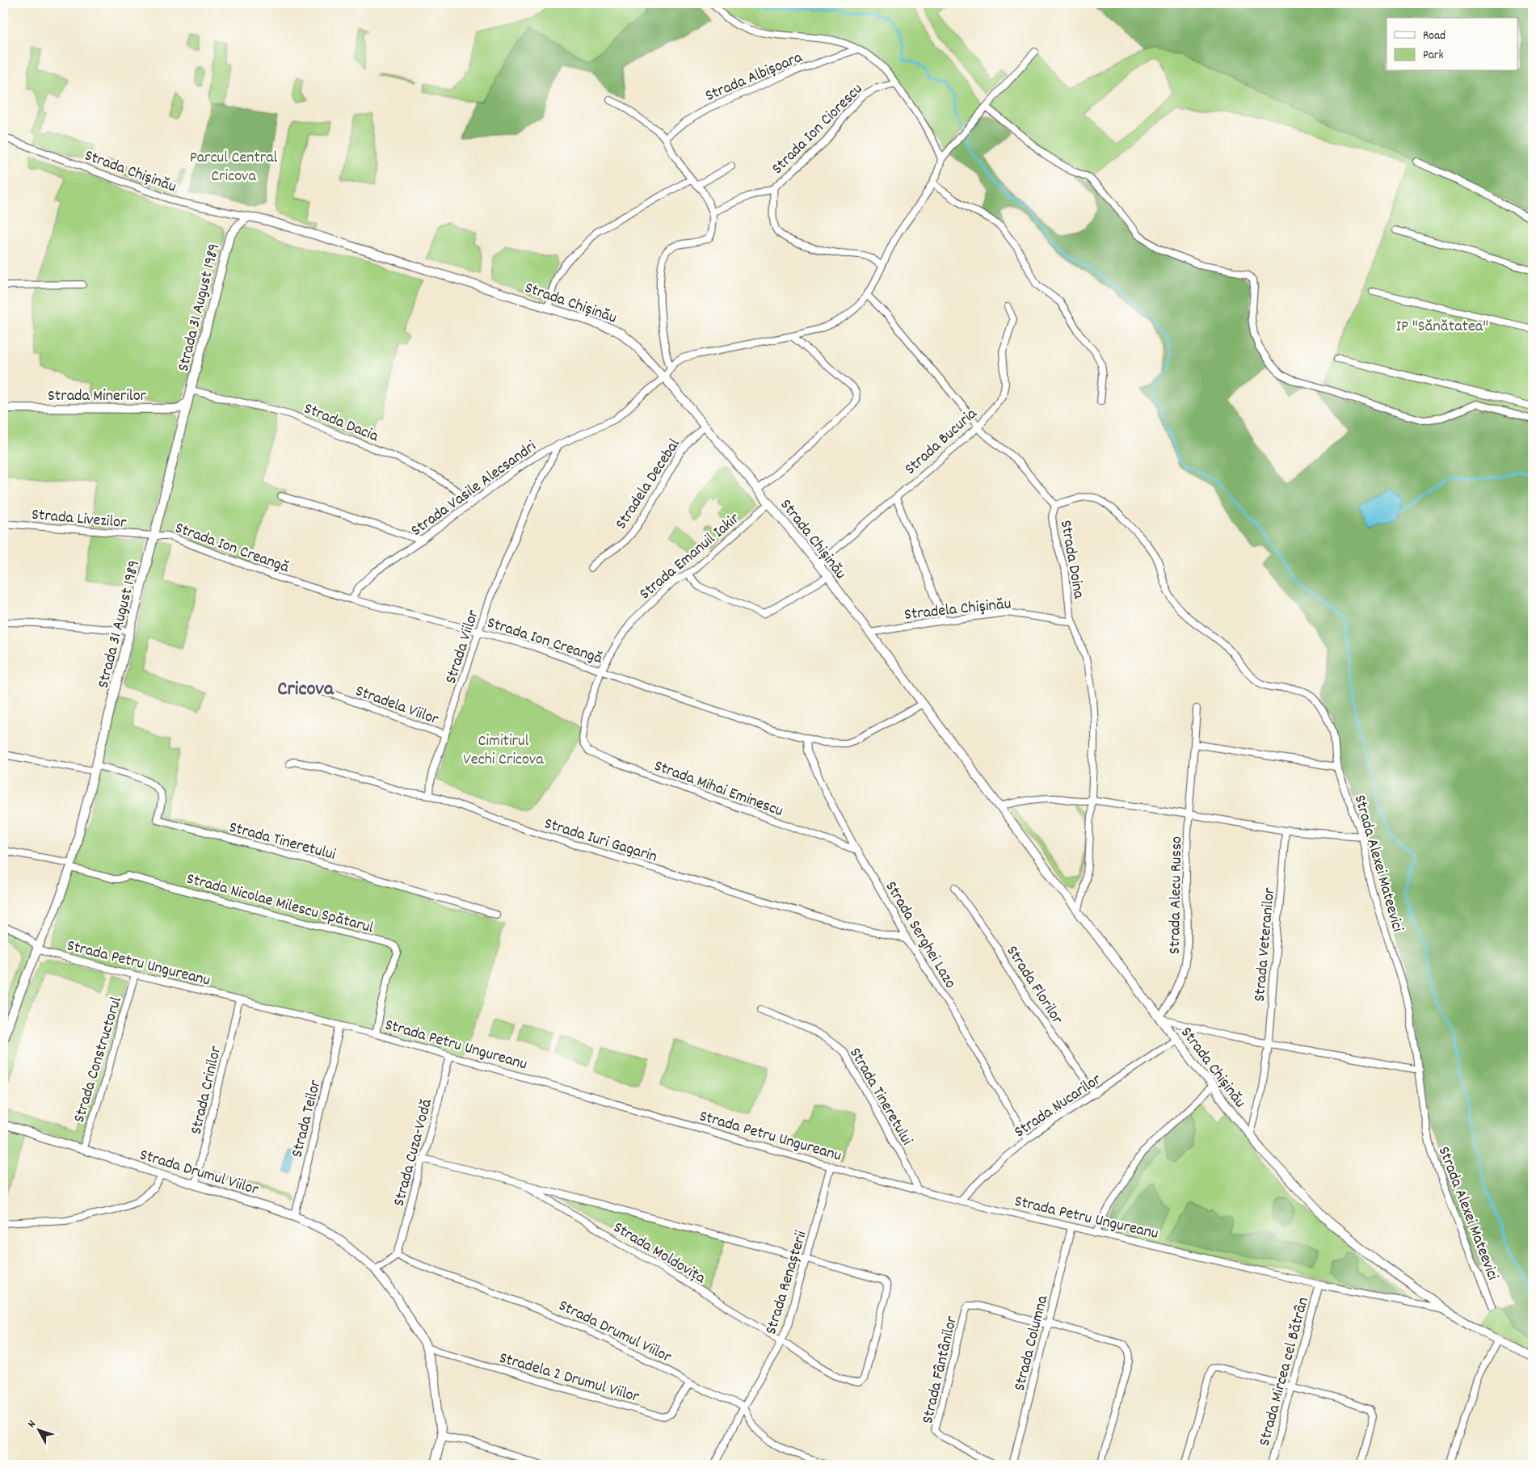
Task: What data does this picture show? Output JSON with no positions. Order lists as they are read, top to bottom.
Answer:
{
  "streets": {
    "street": [
      "Strada Albișoara",
      "Strada Ion Ciorescu",
      "Strada Chișinău",
      "Strada 31 August 1989",
      "Strada Minerilor",
      "Strada Dacia",
      "Strada Bucuria",
      "Stradela Decebal",
      "Strada Vasile Alecsandri",
      "Strada Livezilor",
      "Strada Ion Creangă",
      "Strada Emanuil Iakir",
      "Strada Doina",
      "Stradela Chişinău",
      "Strada Viilor",
      "Stradela Viilor",
      "Strada Mihai Eminescu",
      "Strada Iuri Gagarin",
      "Strada Tineretului",
      "Strada Alexei Mateevici",
      "Strada Alecu Russo",
      "Strada Nicolae Milescu Spătarul",
      "Strada Serghei Lazo",
      "Strada Veteranilor",
      "Strada Petru Ungureanu",
      "Strada Florilor",
      "Strada Constructorul",
      "Strada Crinilor",
      "Strada Nucarilor",
      "Strada Teilor",
      "Strada Cuza-Vodă",
      "Strada Drumul Viilor",
      "Strada Moldovița",
      "Strada Renașterii",
      "Strada Columna",
      "Strada Fântânilor",
      "Strada Mircea cel Bătrân",
      "Stradela 2 Drumul Viilor"
    ]
  },
  "crossings": [
    ["Strada Chișinău", "Strada 31 August 1989"],
    ["Strada Chișinău", "Strada Bucuria"],
    ["Strada Chișinău", "Stradela Decebal"],
    ["Strada Chișinău", "Strada Vasile Alecsandri"],
    ["Strada Chișinău", "Strada Ion Creangă"],
    ["Strada Chișinău", "Strada Emanuil Iakir"],
    ["Strada Chișinău", "Strada Doina"],
    ["Strada Chișinău", "Stradela Chişinău"],
    ["Strada Chișinău", "Strada Alecu Russo"],
    ["Strada Chișinău", "Strada Veteranilor"],
    ["Strada Chișinău", "Strada Petru Ungureanu"],
    ["Strada Chișinău", "Strada Nucarilor"],
    ["Strada 31 August 1989", "Strada Minerilor"],
    ["Strada 31 August 1989", "Strada Dacia"],
    ["Strada 31 August 1989", "Strada Livezilor"],
    ["Strada 31 August 1989", "Strada Ion Creangă"],
    ["Strada 31 August 1989", "Strada Tineretului"],
    ["Strada 31 August 1989", "Strada Nicolae Milescu Spătarul"],
    ["Strada 31 August 1989", "Strada Petru Ungureanu"],
    ["Strada Dacia", "Strada Vasile Alecsandri"],
    ["Strada Bucuria", "Strada Doina"],
    ["Strada Vasile Alecsandri", "Strada Ion Creangă"],
    ["Strada Vasile Alecsandri", "Strada Doina"],
    ["Strada Vasile Alecsandri", "Strada Viilor"],
    ["Strada Livezilor", "Strada Ion Creangă"],
    ["Strada Ion Creangă", "Strada Emanuil Iakir"],
    ["Strada Ion Creangă", "Strada Viilor"],
    ["Strada Ion Creangă", "Strada Serghei Lazo"],
    ["Strada Emanuil Iakir", "Strada Mihai Eminescu"],
    ["Strada Doina", "Stradela Chişinău"],
    ["Strada Doina", "Strada Alexei Mateevici"],
    ["Strada Viilor", "Stradela Viilor"],
    ["Strada Viilor", "Strada Iuri Gagarin"],
    ["Strada Mihai Eminescu", "Strada Serghei Lazo"],
    ["Strada Iuri Gagarin", "Strada Serghei Lazo"],
    ["Strada Tineretului", "Strada Petru Ungureanu"],
    ["Strada Alecu Russo", "Strada Veteranilor"],
    ["Strada Nicolae Milescu Spătarul", "Strada Petru Ungureanu"],
    ["Strada Serghei Lazo", "Strada Nucarilor"],
    ["Strada Petru Ungureanu", "Strada Constructorul"],
    ["Strada Petru Ungureanu", "Strada Crinilor"],
    ["Strada Petru Ungureanu", "Strada Nucarilor"],
    ["Strada Petru Ungureanu", "Strada Teilor"],
    ["Strada Petru Ungureanu", "Strada Cuza-Vodă"],
    ["Strada Petru Ungureanu", "Strada Renașterii"],
    ["Strada Petru Ungureanu", "Strada Columna"],
    ["Strada Petru Ungureanu", "Strada Mircea cel Bătrân"],
    ["Strada Florilor", "Strada Nucarilor"],
    ["Strada Constructorul", "Strada Drumul Viilor"],
    ["Strada Crinilor", "Strada Drumul Viilor"],
    ["Strada Teilor", "Strada Drumul Viilor"],
    ["Strada Cuza-Vodă", "Strada Drumul Viilor"],
    ["Strada Cuza-Vodă", "Strada Moldovița"],
    ["Strada Drumul Viilor", "Strada Renașterii"],
    ["Strada Drumul Viilor", "Stradela 2 Drumul Viilor"],
    ["Strada Moldovița", "Strada Renașterii"],
    ["Strada Columna", "Strada Fântânilor"]
  ],
  "districts": ["Cricova"],
  "parks": ["Parcul Central Cricova", "IP \"Sănătatea\"", "Cimitirul Vechi Cricova"],
  "legend": ["Road", "Park"],
  "north": "top left"
}
